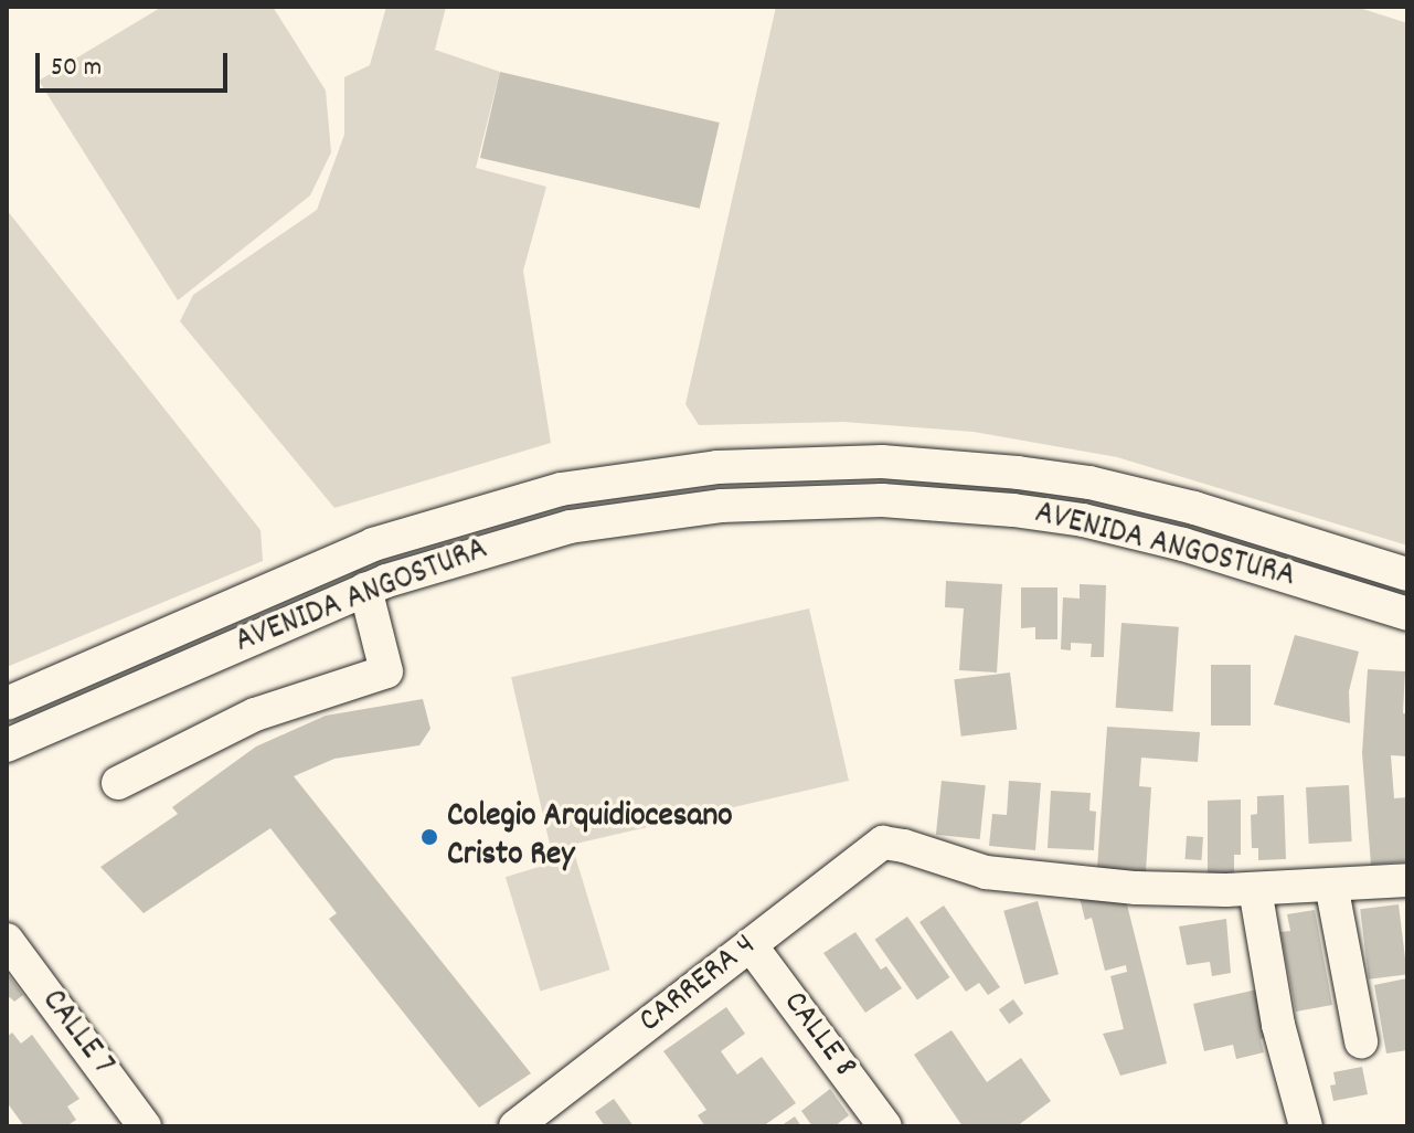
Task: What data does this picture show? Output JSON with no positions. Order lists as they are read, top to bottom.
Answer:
{
  "streets": {
    "street": [
      "AVENIDA ANGOSTURA",
      "CARRERA 4",
      "CALLE 7",
      "CALLE 8"
    ]
  },
  "crossings": [
    ["CARRERA 4", "CALLE 8"]
  ],
  "places": ["Colegio Arquidiocesano Cristo Rey"],
  "scale_bar": "50 m"
}
